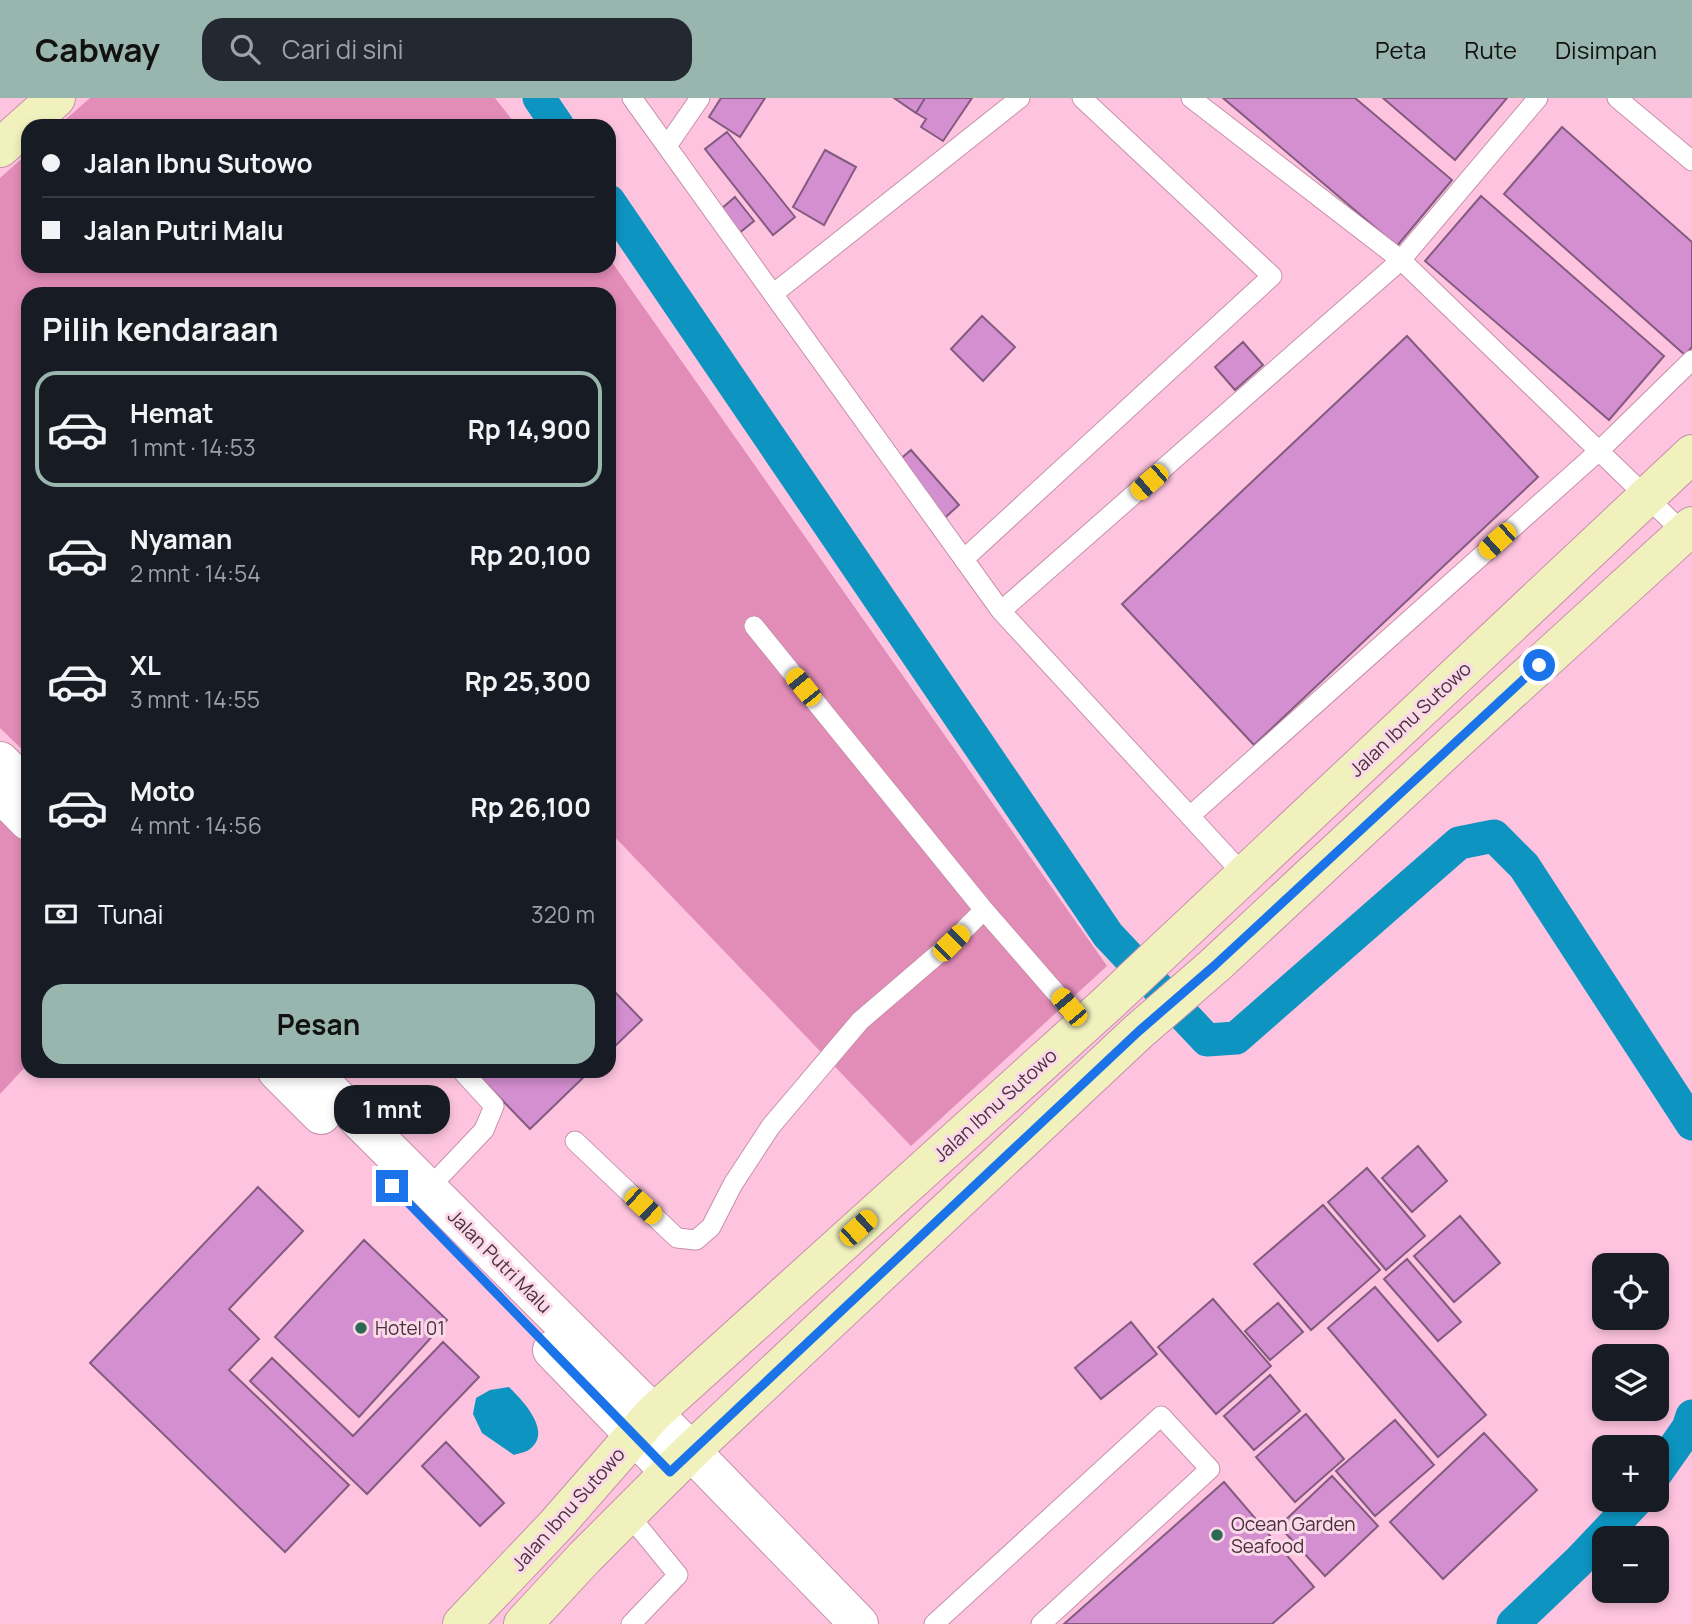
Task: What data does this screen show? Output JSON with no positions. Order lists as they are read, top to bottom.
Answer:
{
  "streets": {
    "main road": ["Jalan Ibnu Sutowo"],
    "street": ["Jalan Putri Malu"]
  },
  "crossings": [
    ["Jalan Ibnu Sutowo", "Jalan Putri Malu"]
  ],
  "places": ["Hotel 01", "Ocean Garden Seafood"],
  "page": {
    "header": "Cabway",
    "search": "Cari di sini",
    "nav": ["Peta", "Rute", "Disimpan"],
    "banner": ["Jalan Ibnu Sutowo", "Jalan Putri Malu"],
    "heading": "Pilih kendaraan",
    "list": [
      {
        "name": "Hemat",
        "note": "1 mnt · 14:53",
        "value": "Rp 14,900"
      },
      {
        "name": "Nyaman",
        "note": "2 mnt · 14:54",
        "value": "Rp 20,100"
      },
      {
        "name": "XL",
        "note": "3 mnt · 14:55",
        "value": "Rp 25,300"
      },
      {
        "name": "Moto",
        "note": "4 mnt · 14:56",
        "value": "Rp 26,100"
      }
    ],
    "pay": ["Tunai", "320 m"],
    "buttons": "Pesan",
    "bubble": "1 mnt",
    "map_buttons": ["+", "−"]
  }
}
